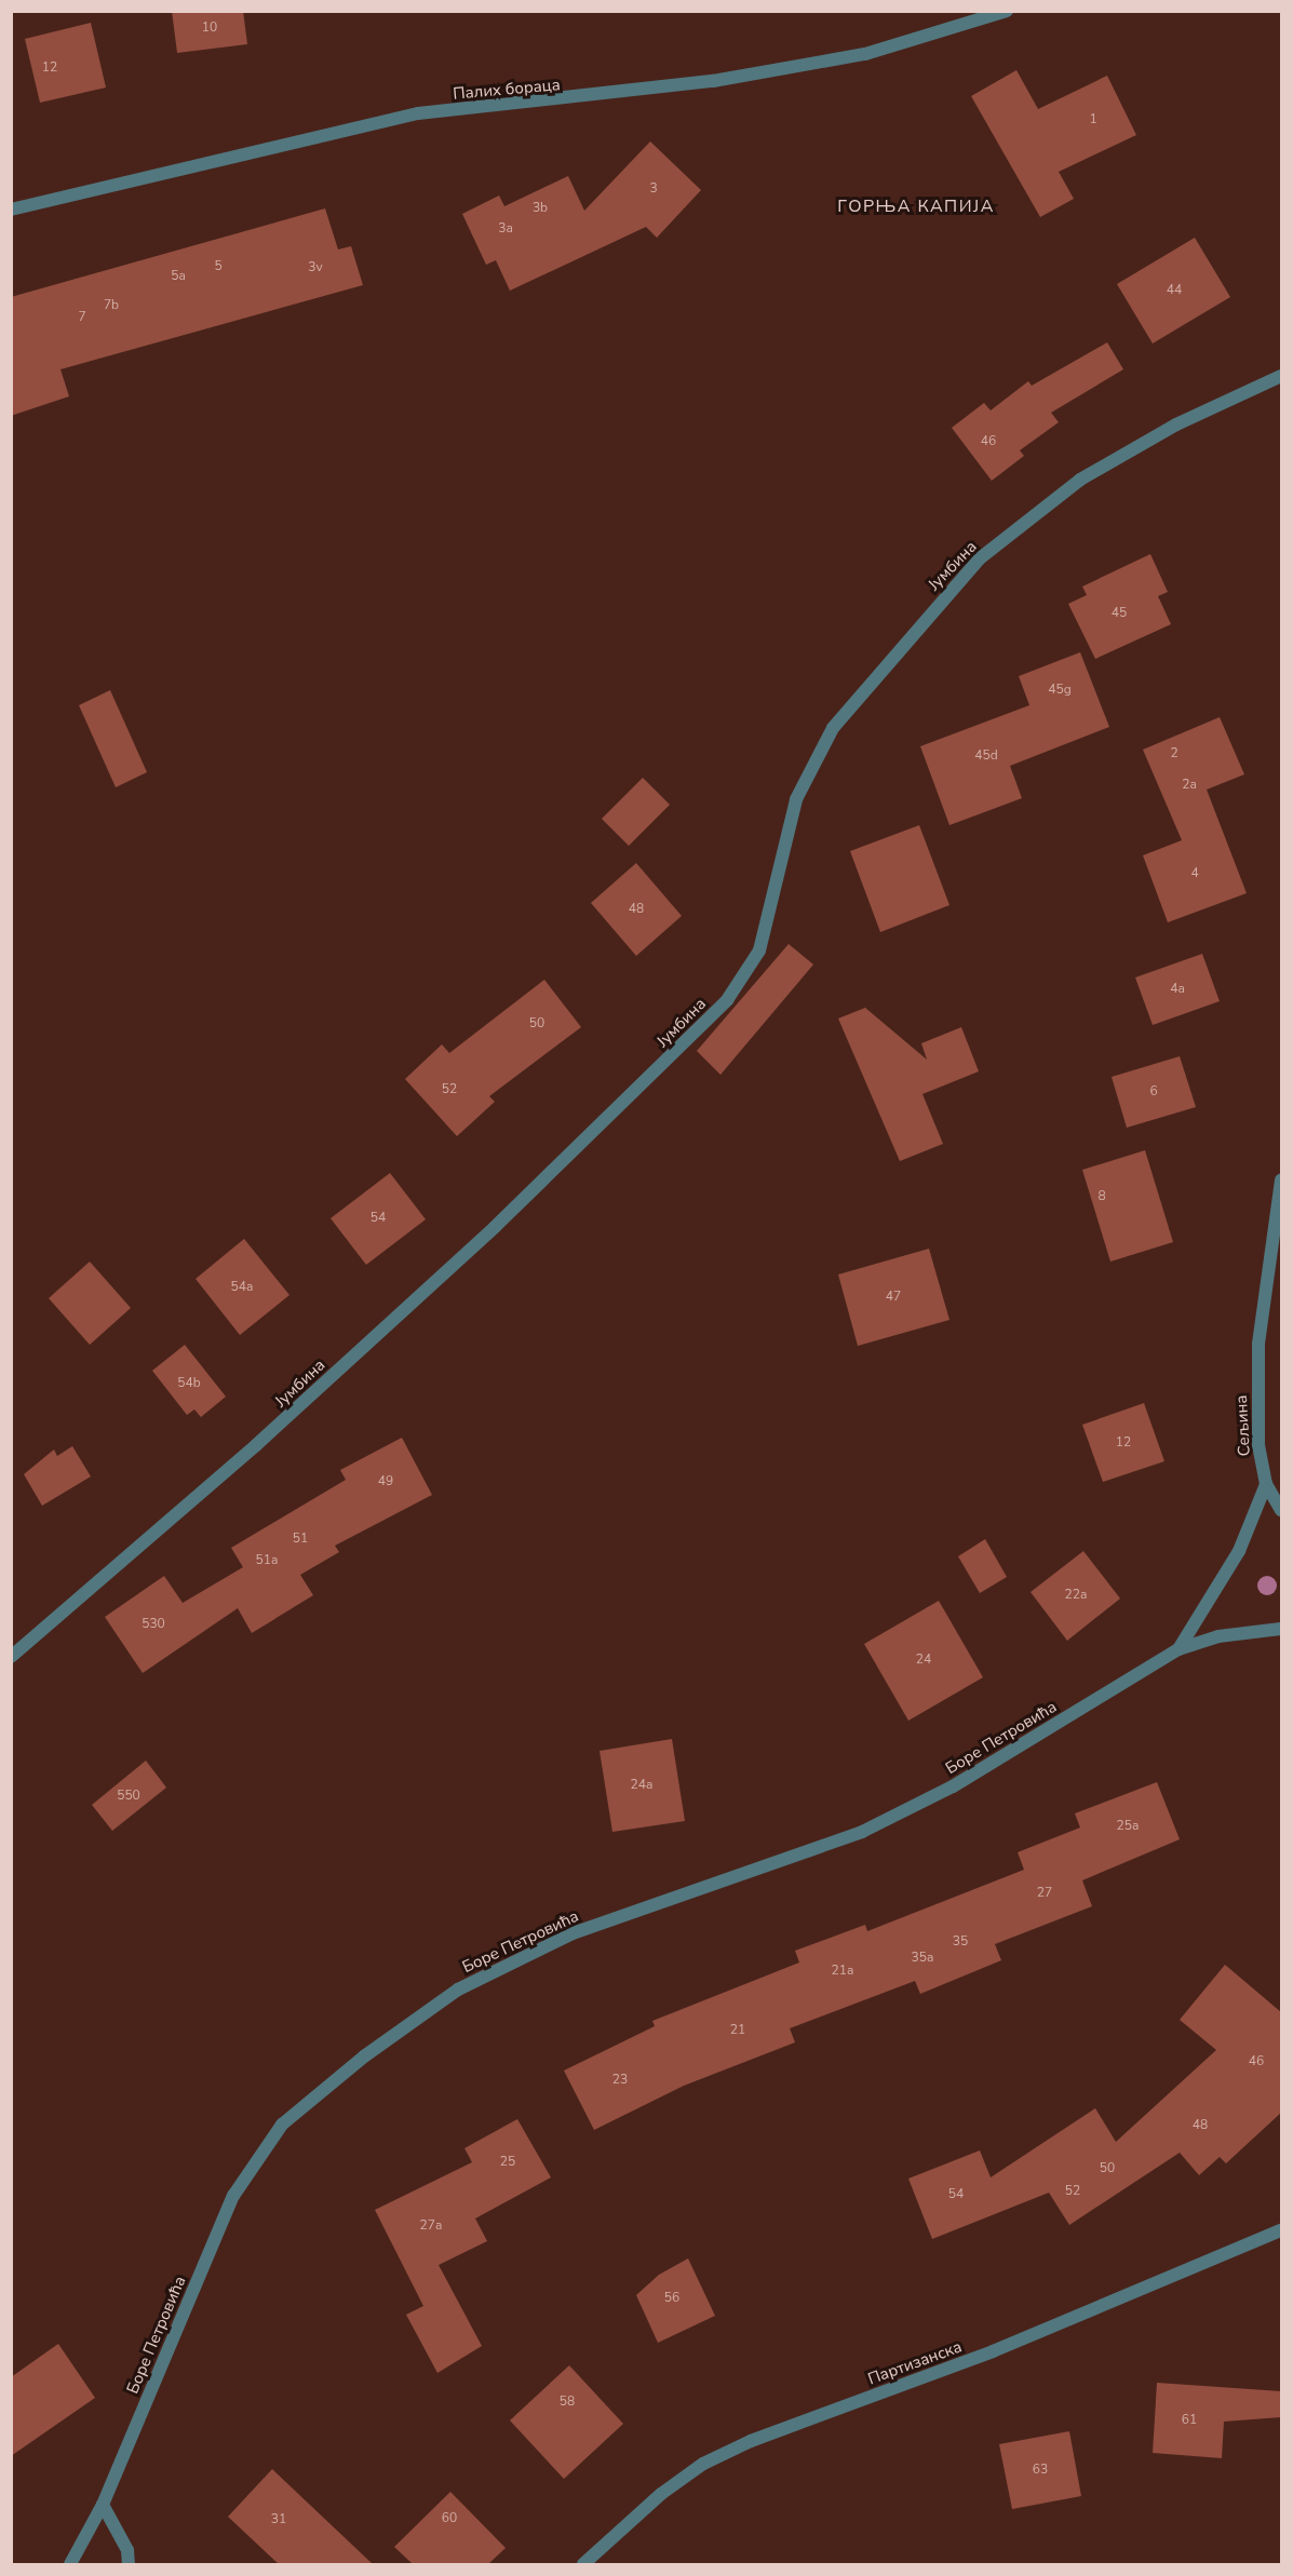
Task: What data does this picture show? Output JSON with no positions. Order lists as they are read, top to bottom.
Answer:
{
  "streets": {
    "street": [
      "Палих бораца",
      "Јумбина",
      "Сељина",
      "Боре Петровића",
      "Партизанска"
    ]
  },
  "districts": ["ГОРЊА КАПИЈА"],
  "house_numbers": [
    "10",
    "12",
    "1",
    "3",
    "3b",
    "3a",
    "5",
    "3v",
    "5a",
    "44",
    "7b",
    "7",
    "46",
    "45",
    "45g",
    "2",
    "45d",
    "2a",
    "4",
    "48",
    "4a",
    "50",
    "52",
    "6",
    "8",
    "54",
    "54a",
    "47",
    "54b",
    "12",
    "49",
    "51",
    "51a",
    "22a",
    "530",
    "24",
    "24a",
    "550",
    "25a",
    "27",
    "35",
    "35a",
    "21a",
    "21",
    "46",
    "23",
    "48",
    "25",
    "50",
    "52",
    "54",
    "27a",
    "56",
    "58",
    "61",
    "63",
    "60",
    "31"
  ]
}
